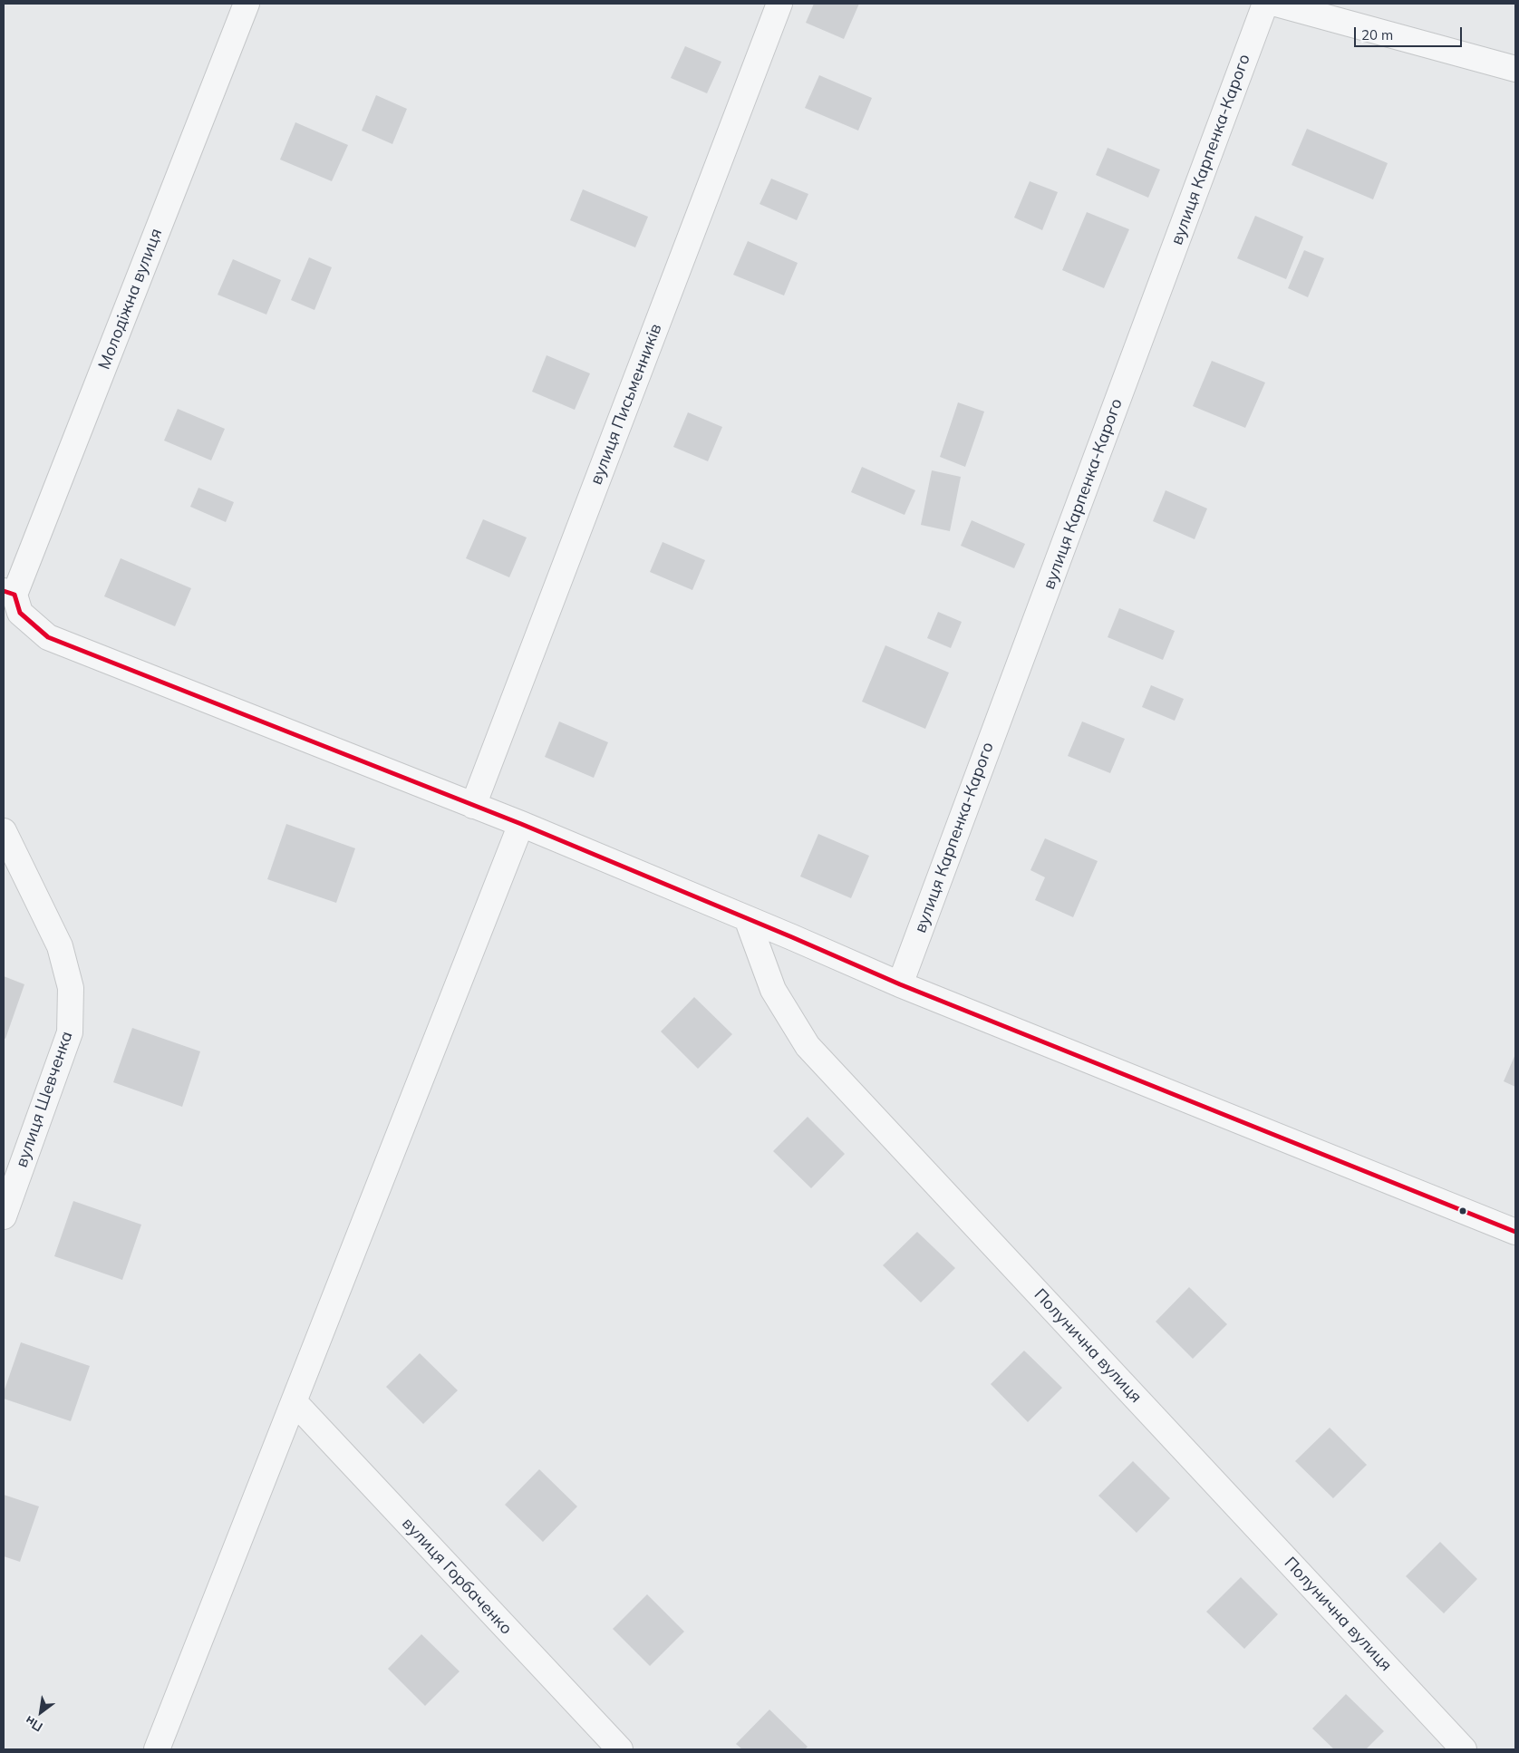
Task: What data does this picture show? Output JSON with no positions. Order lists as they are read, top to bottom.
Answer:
{
  "streets": {
    "street": [
      "вулиця Карпенка-Карого",
      "Молодіжна вулиця",
      "вулиця Письменників",
      "вулиця Шевченка",
      "Полунична вулиця",
      "вулиця Горбаченко"
    ]
  },
  "scale_bar": "20 m",
  "north": "bottom left"
}
